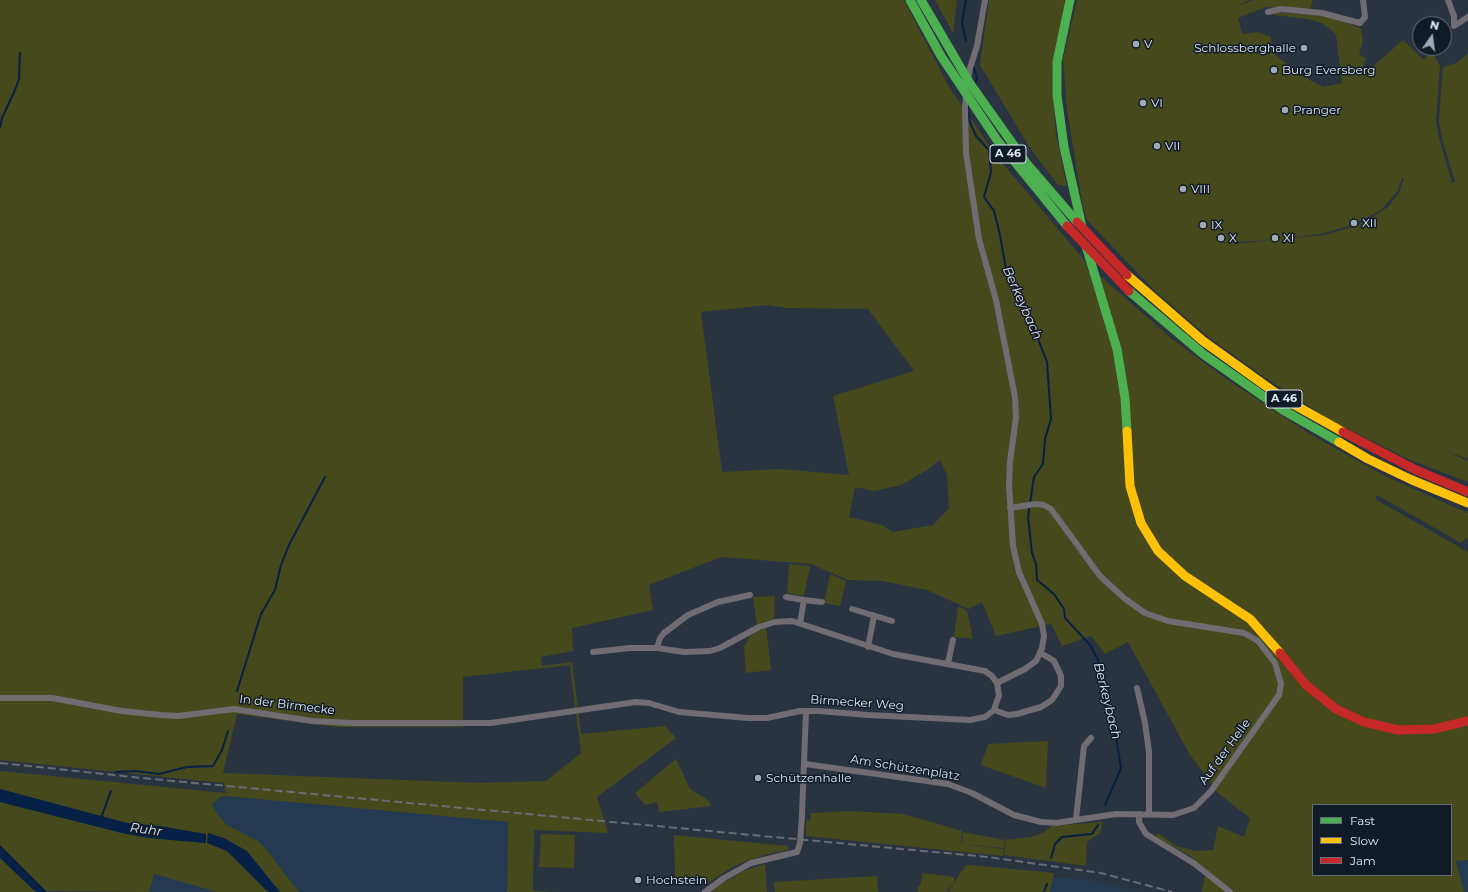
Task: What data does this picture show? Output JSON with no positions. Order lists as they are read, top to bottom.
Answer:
{
  "streets": {
    "main road": ["A 46"],
    "street": [
      "Birmecker Weg",
      "In der Birmecke",
      "Auf der Helle",
      "Am Schützenplatz"
    ]
  },
  "crossings": [
    ["Birmecker Weg", "In der Birmecke"],
    ["Auf der Helle", "Am Schützenplatz"]
  ],
  "water": ["Berkeybach", "Ruhr"],
  "places": [
    "V",
    "Schlossberghalle",
    "Burg Eversberg",
    "VI",
    "Pranger",
    "VII",
    "VIII",
    "XII",
    "IX",
    "X",
    "XI",
    "Schützenhalle",
    "Hochstein"
  ],
  "legend": ["Fast", "Slow", "Jam"],
  "north": "top"
}
